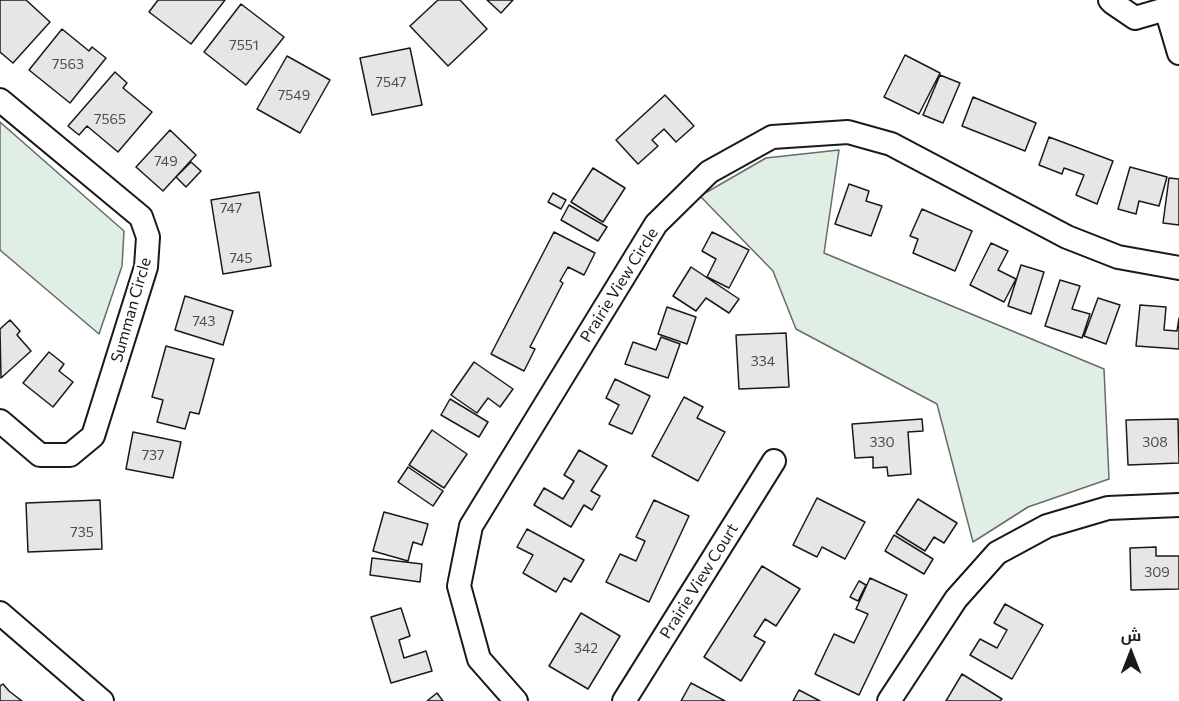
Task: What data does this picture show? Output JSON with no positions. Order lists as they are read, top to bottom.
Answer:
{
  "streets": {
    "street": ["Prairie View Circle", "Summan Circle", "Prairie View Court"]
  },
  "house_numbers": [
    "7551",
    "7563",
    "7547",
    "7549",
    "7565",
    "749",
    "747",
    "745",
    "743",
    "334",
    "330",
    "308",
    "737",
    "735",
    "309",
    "342"
  ],
  "north": "top"
}
